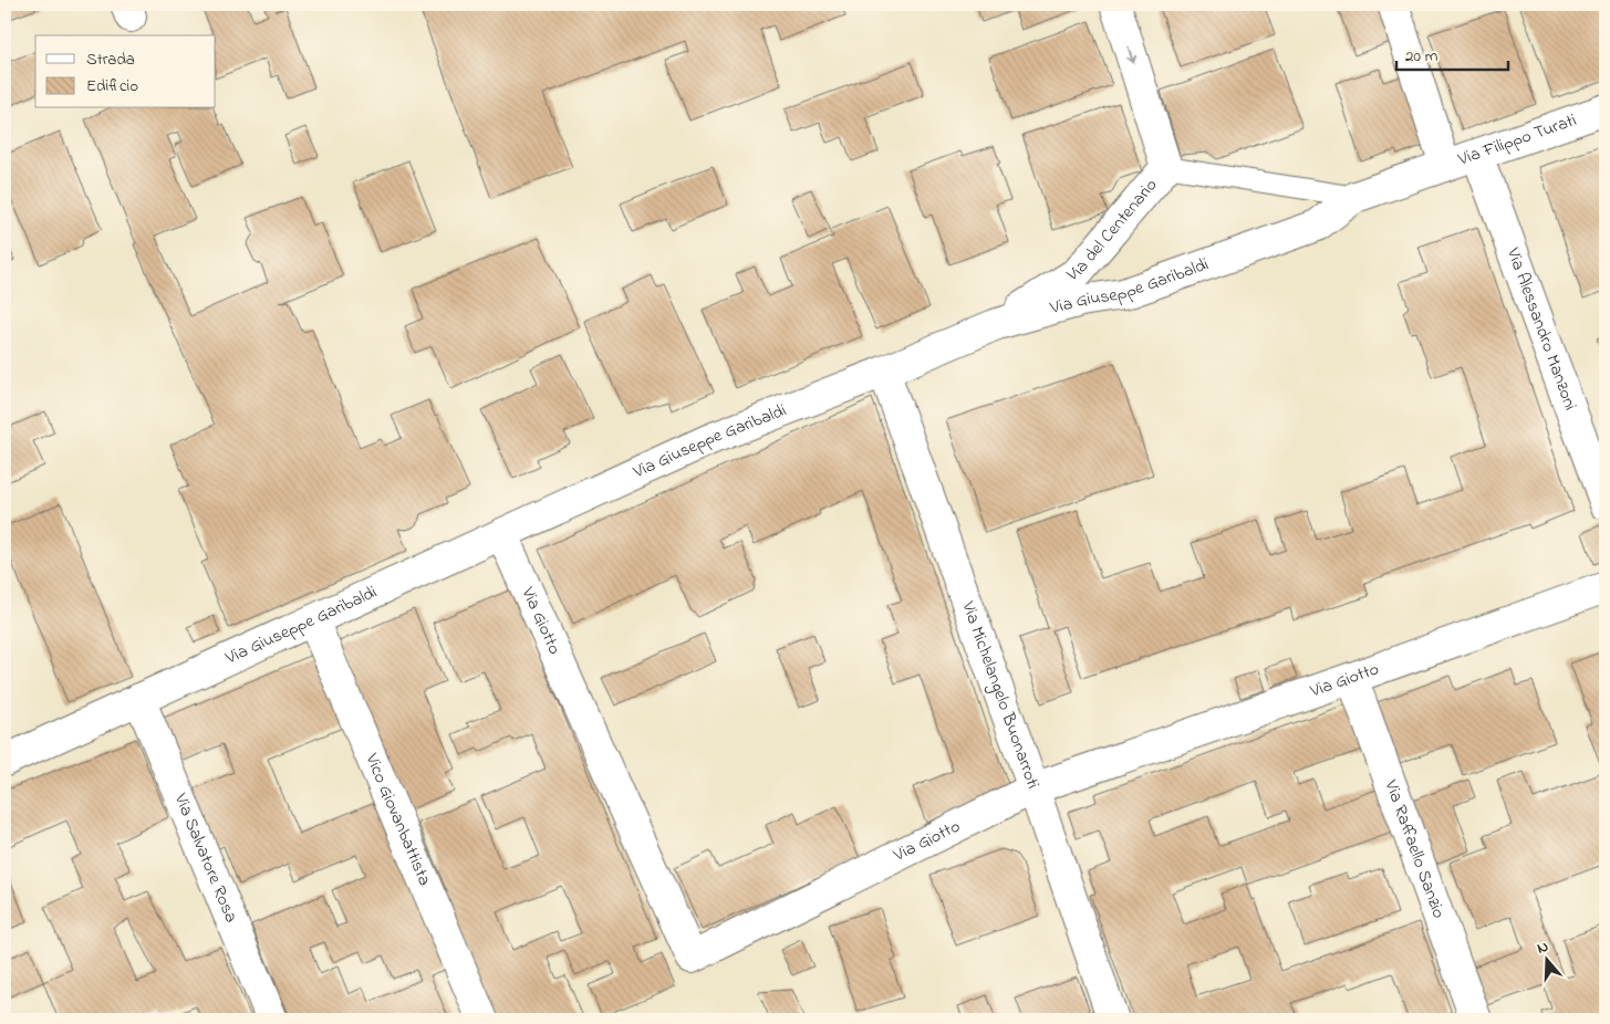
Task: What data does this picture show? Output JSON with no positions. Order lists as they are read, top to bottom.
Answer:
{
  "streets": {
    "street": [
      "Via Filippo Turati",
      "Via del Centenario",
      "Via Giuseppe Garibaldi",
      "Via Alessandro Manzoni",
      "Via Giotto",
      "Via Michelangelo Buonarroti",
      "Vico Giovanbattista",
      "Via Raffaello Sanzio",
      "Via Salvatore Rosa"
    ]
  },
  "crossings": [
    ["Via Filippo Turati", "Via Giuseppe Garibaldi"],
    ["Via Filippo Turati", "Via Alessandro Manzoni"],
    ["Via del Centenario", "Via Giuseppe Garibaldi"],
    ["Via Giuseppe Garibaldi", "Via Giotto"],
    ["Via Giuseppe Garibaldi", "Via Michelangelo Buonarroti"],
    ["Via Giuseppe Garibaldi", "Vico Giovanbattista"],
    ["Via Giuseppe Garibaldi", "Via Salvatore Rosa"],
    ["Via Giotto", "Via Michelangelo Buonarroti"],
    ["Via Giotto", "Via Raffaello Sanzio"]
  ],
  "legend": ["Strada", "Edificio"],
  "scale_bar": "20 m",
  "north": "top"
}
